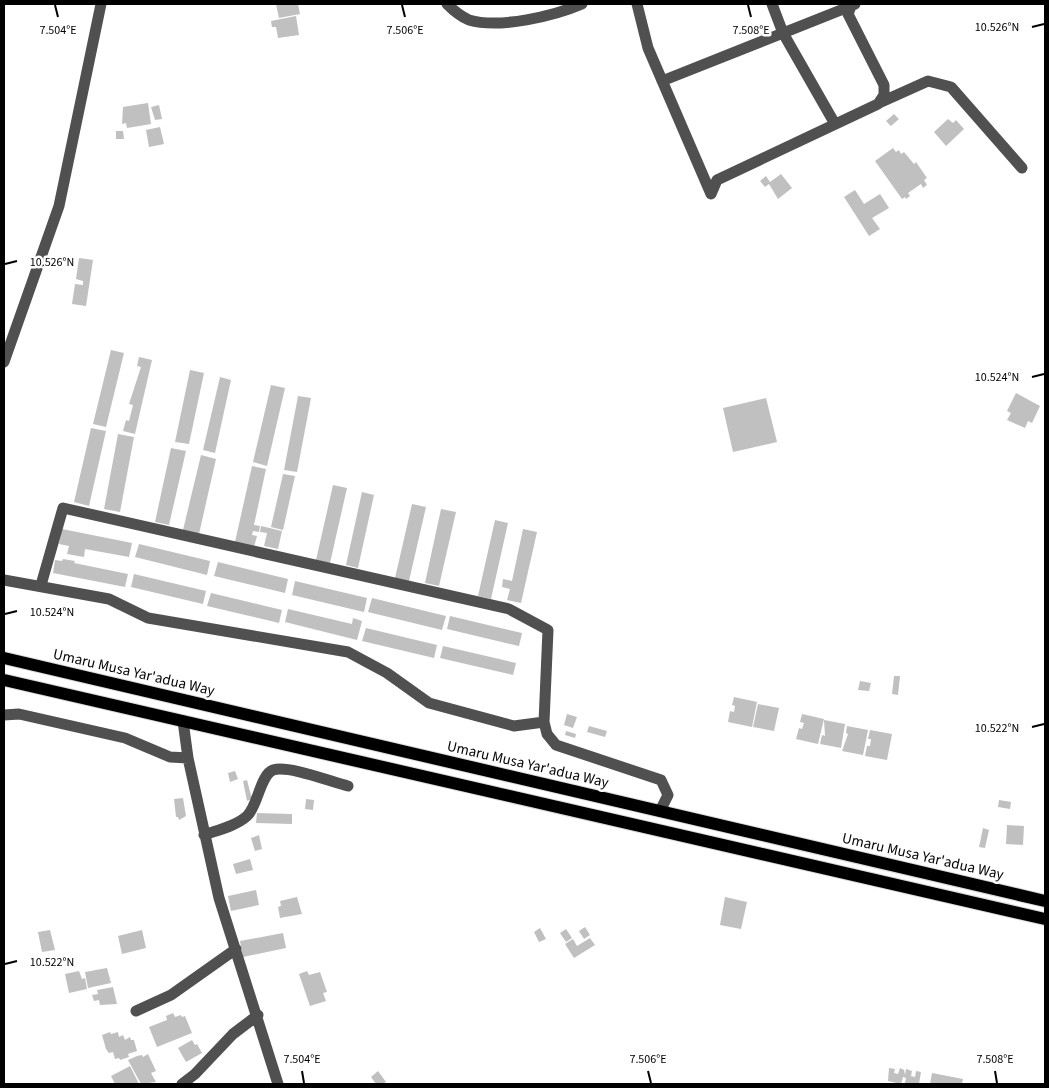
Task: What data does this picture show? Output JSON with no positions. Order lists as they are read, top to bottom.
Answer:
{
  "streets": {
    "main road": ["Umaru Musa Yar'adua Way"]
  },
  "coordinates": [
    "10.526°N",
    "7.504°E",
    "7.506°E",
    "7.508°E",
    "10.524°N",
    "10.522°N"
  ]
}
